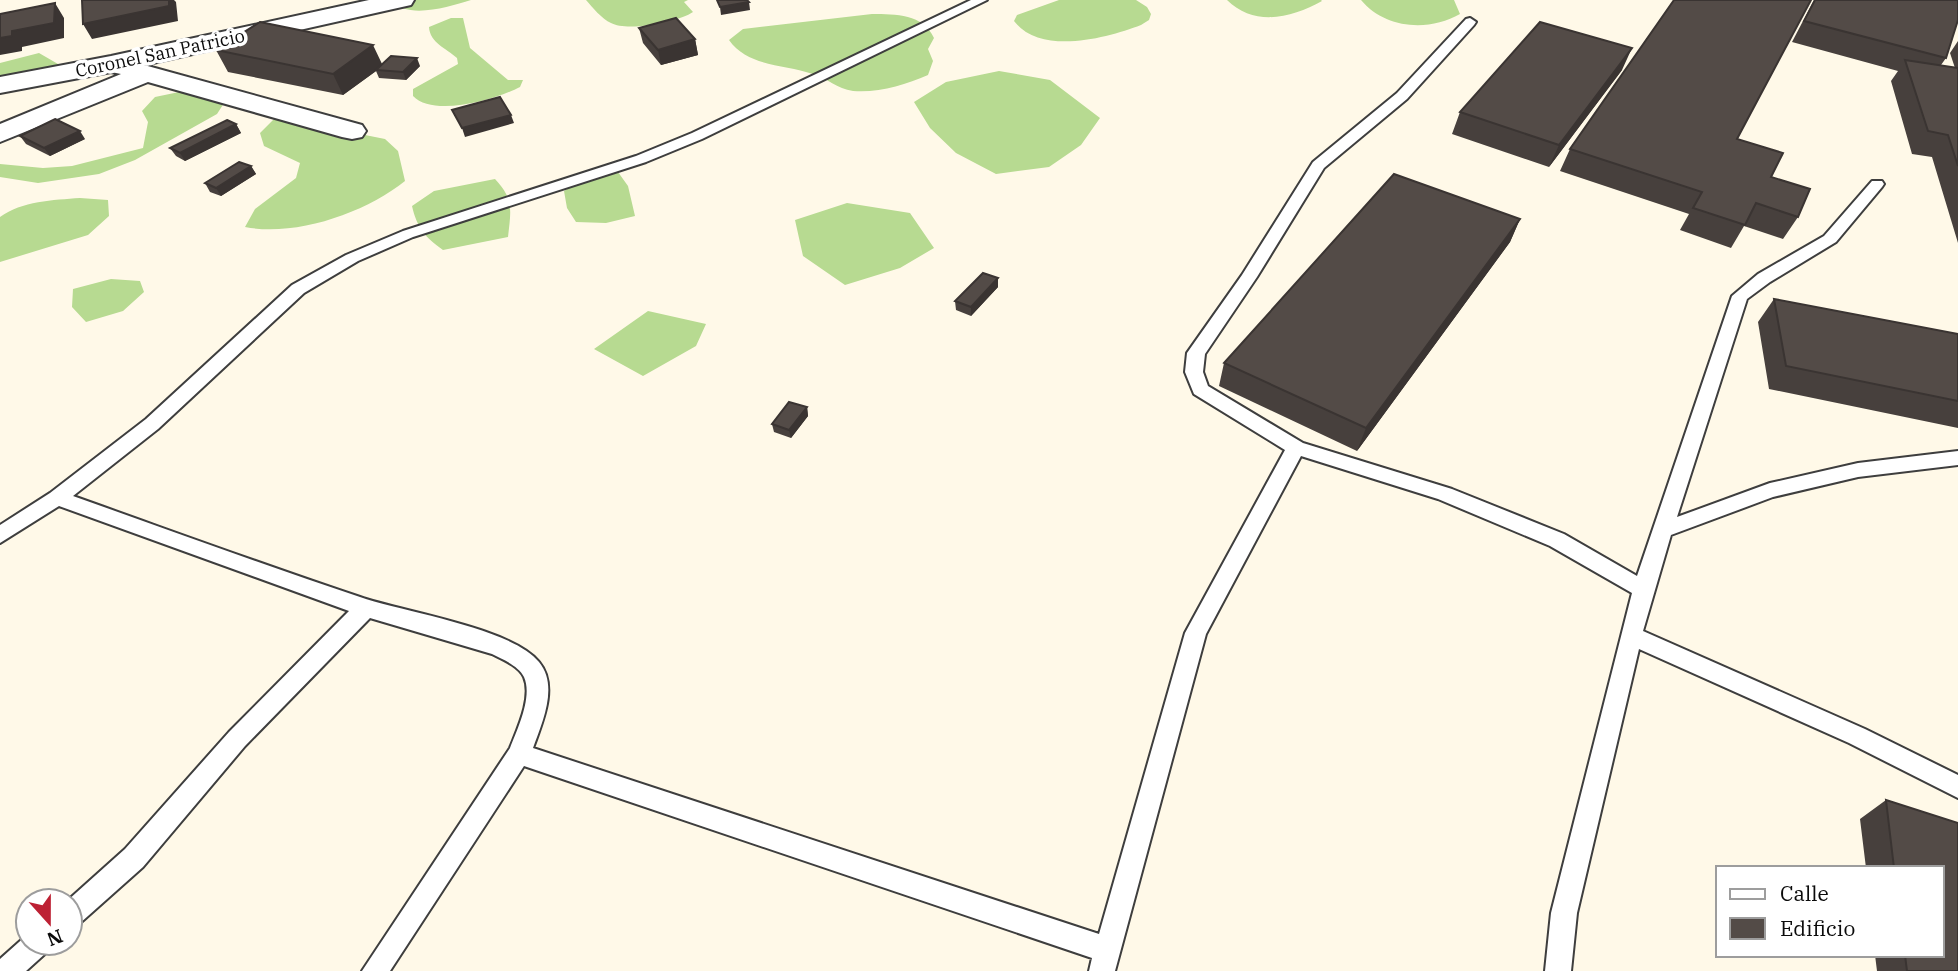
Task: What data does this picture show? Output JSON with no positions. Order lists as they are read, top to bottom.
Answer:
{
  "streets": {
    "street": ["Coronel San Patricio"]
  },
  "legend": ["Calle", "Edificio"],
  "north": "bottom"
}
